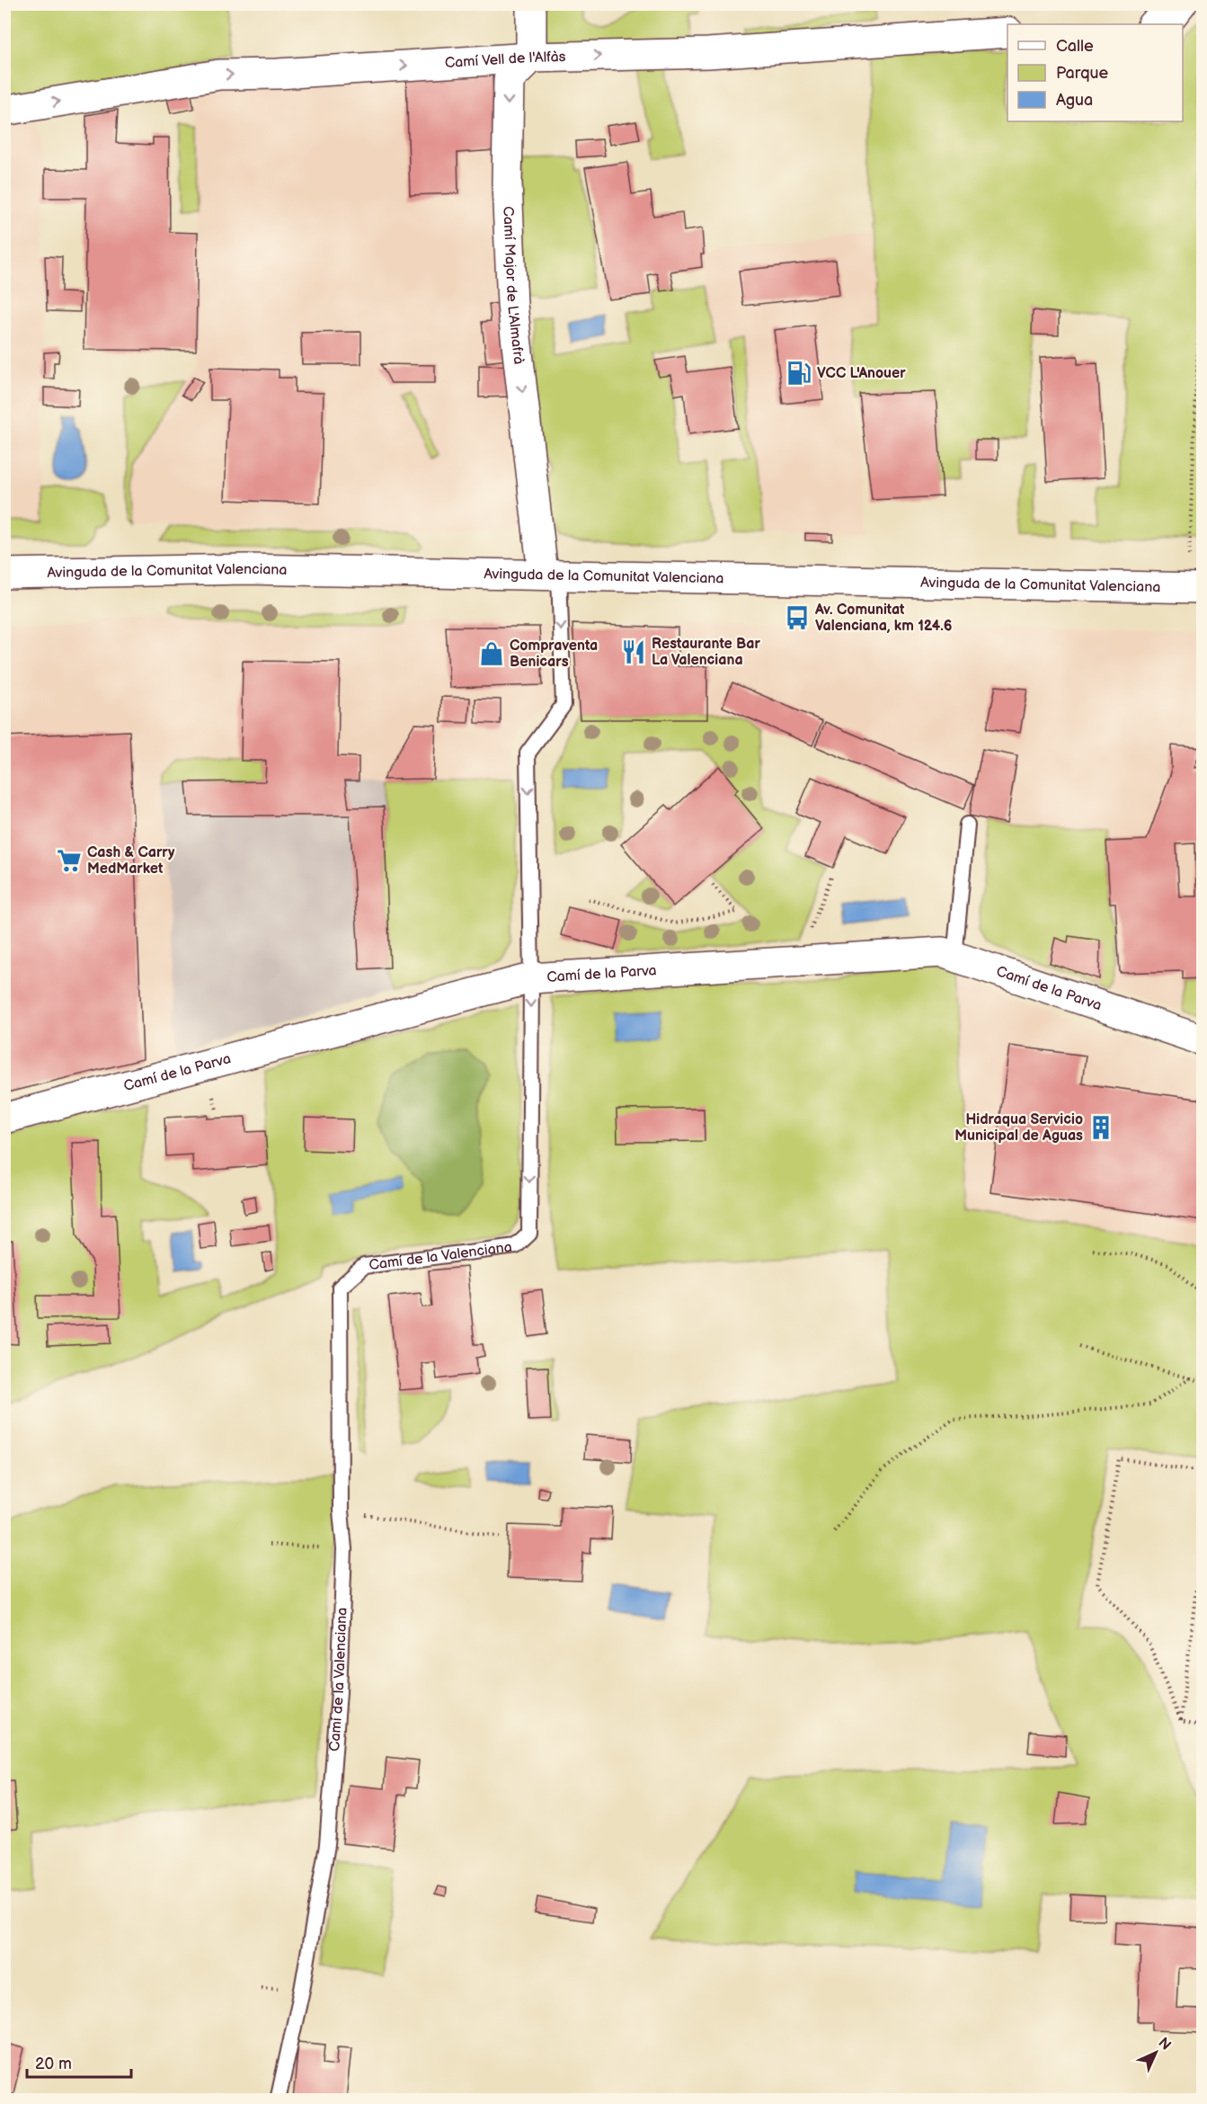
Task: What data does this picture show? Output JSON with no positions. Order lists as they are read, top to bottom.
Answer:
{
  "streets": {
    "street": [
      "Camí Vell de l'Alfàs",
      "Camí Major de L'Almafrà",
      "Avinguda de la Comunitat Valenciana",
      "Camí de la Parva"
    ],
    "lane": ["Camí de la Valenciana"]
  },
  "crossings": [
    ["Camí Vell de l'Alfàs", "Camí Major de L'Almafrà"],
    ["Camí Major de L'Almafrà", "Avinguda de la Comunitat Valenciana"],
    ["Camí Major de L'Almafrà", "Camí de la Valenciana"],
    ["Avinguda de la Comunitat Valenciana", "Camí de la Valenciana"],
    ["Camí de la Parva", "Camí de la Valenciana"]
  ],
  "one_way": ["Camí Vell de l'Alfàs", "Camí Major de L'Almafrà", "Camí de la Valenciana"],
  "places": {
    "fuel station": ["VCC L'Anouer"],
    "bus stop": ["Av. Comunitat Valenciana, km 124.6"],
    "restaurant": ["Restaurante Bar La Valenciana"],
    "shop": ["Compraventa Benicars"],
    "supermarket": ["Cash & Carry MedMarket"],
    "building": ["Hidraqua Servicio Municipal de Aguas"]
  },
  "legend": ["Calle", "Parque", "Agua"],
  "scale_bar": "20 m",
  "north": "top right"
}
